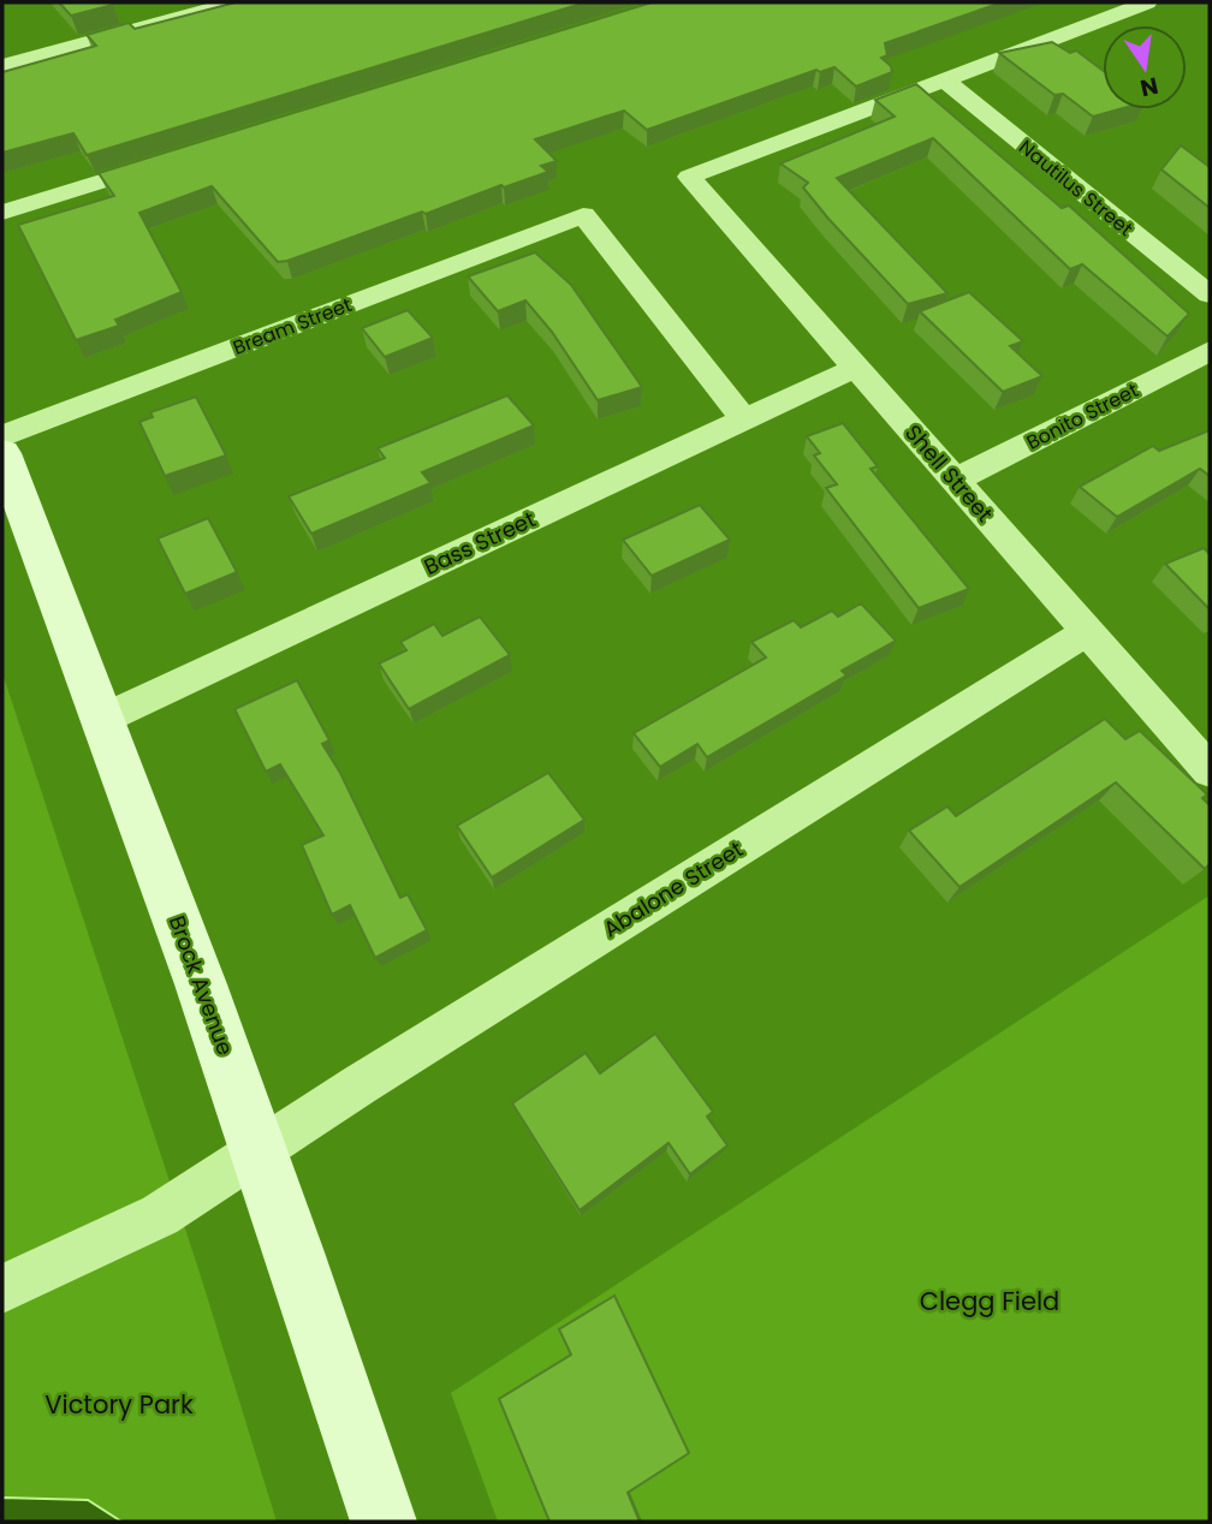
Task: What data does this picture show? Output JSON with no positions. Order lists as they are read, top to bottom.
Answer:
{
  "streets": {
    "main road": ["Brock Avenue"],
    "street": [
      "Nautilus Street",
      "Bream Street",
      "Bonito Street",
      "Shell Street",
      "Bass Street",
      "Abalone Street"
    ]
  },
  "crossings": [
    ["Nautilus Street", "Shell Street"],
    ["Bream Street", "Bass Street"],
    ["Bonito Street", "Shell Street"],
    ["Shell Street", "Bass Street"],
    ["Shell Street", "Abalone Street"],
    ["Bass Street", "Brock Avenue"],
    ["Abalone Street", "Brock Avenue"]
  ],
  "parks": ["Clegg Field", "Victory Park"],
  "north": "bottom"
}
